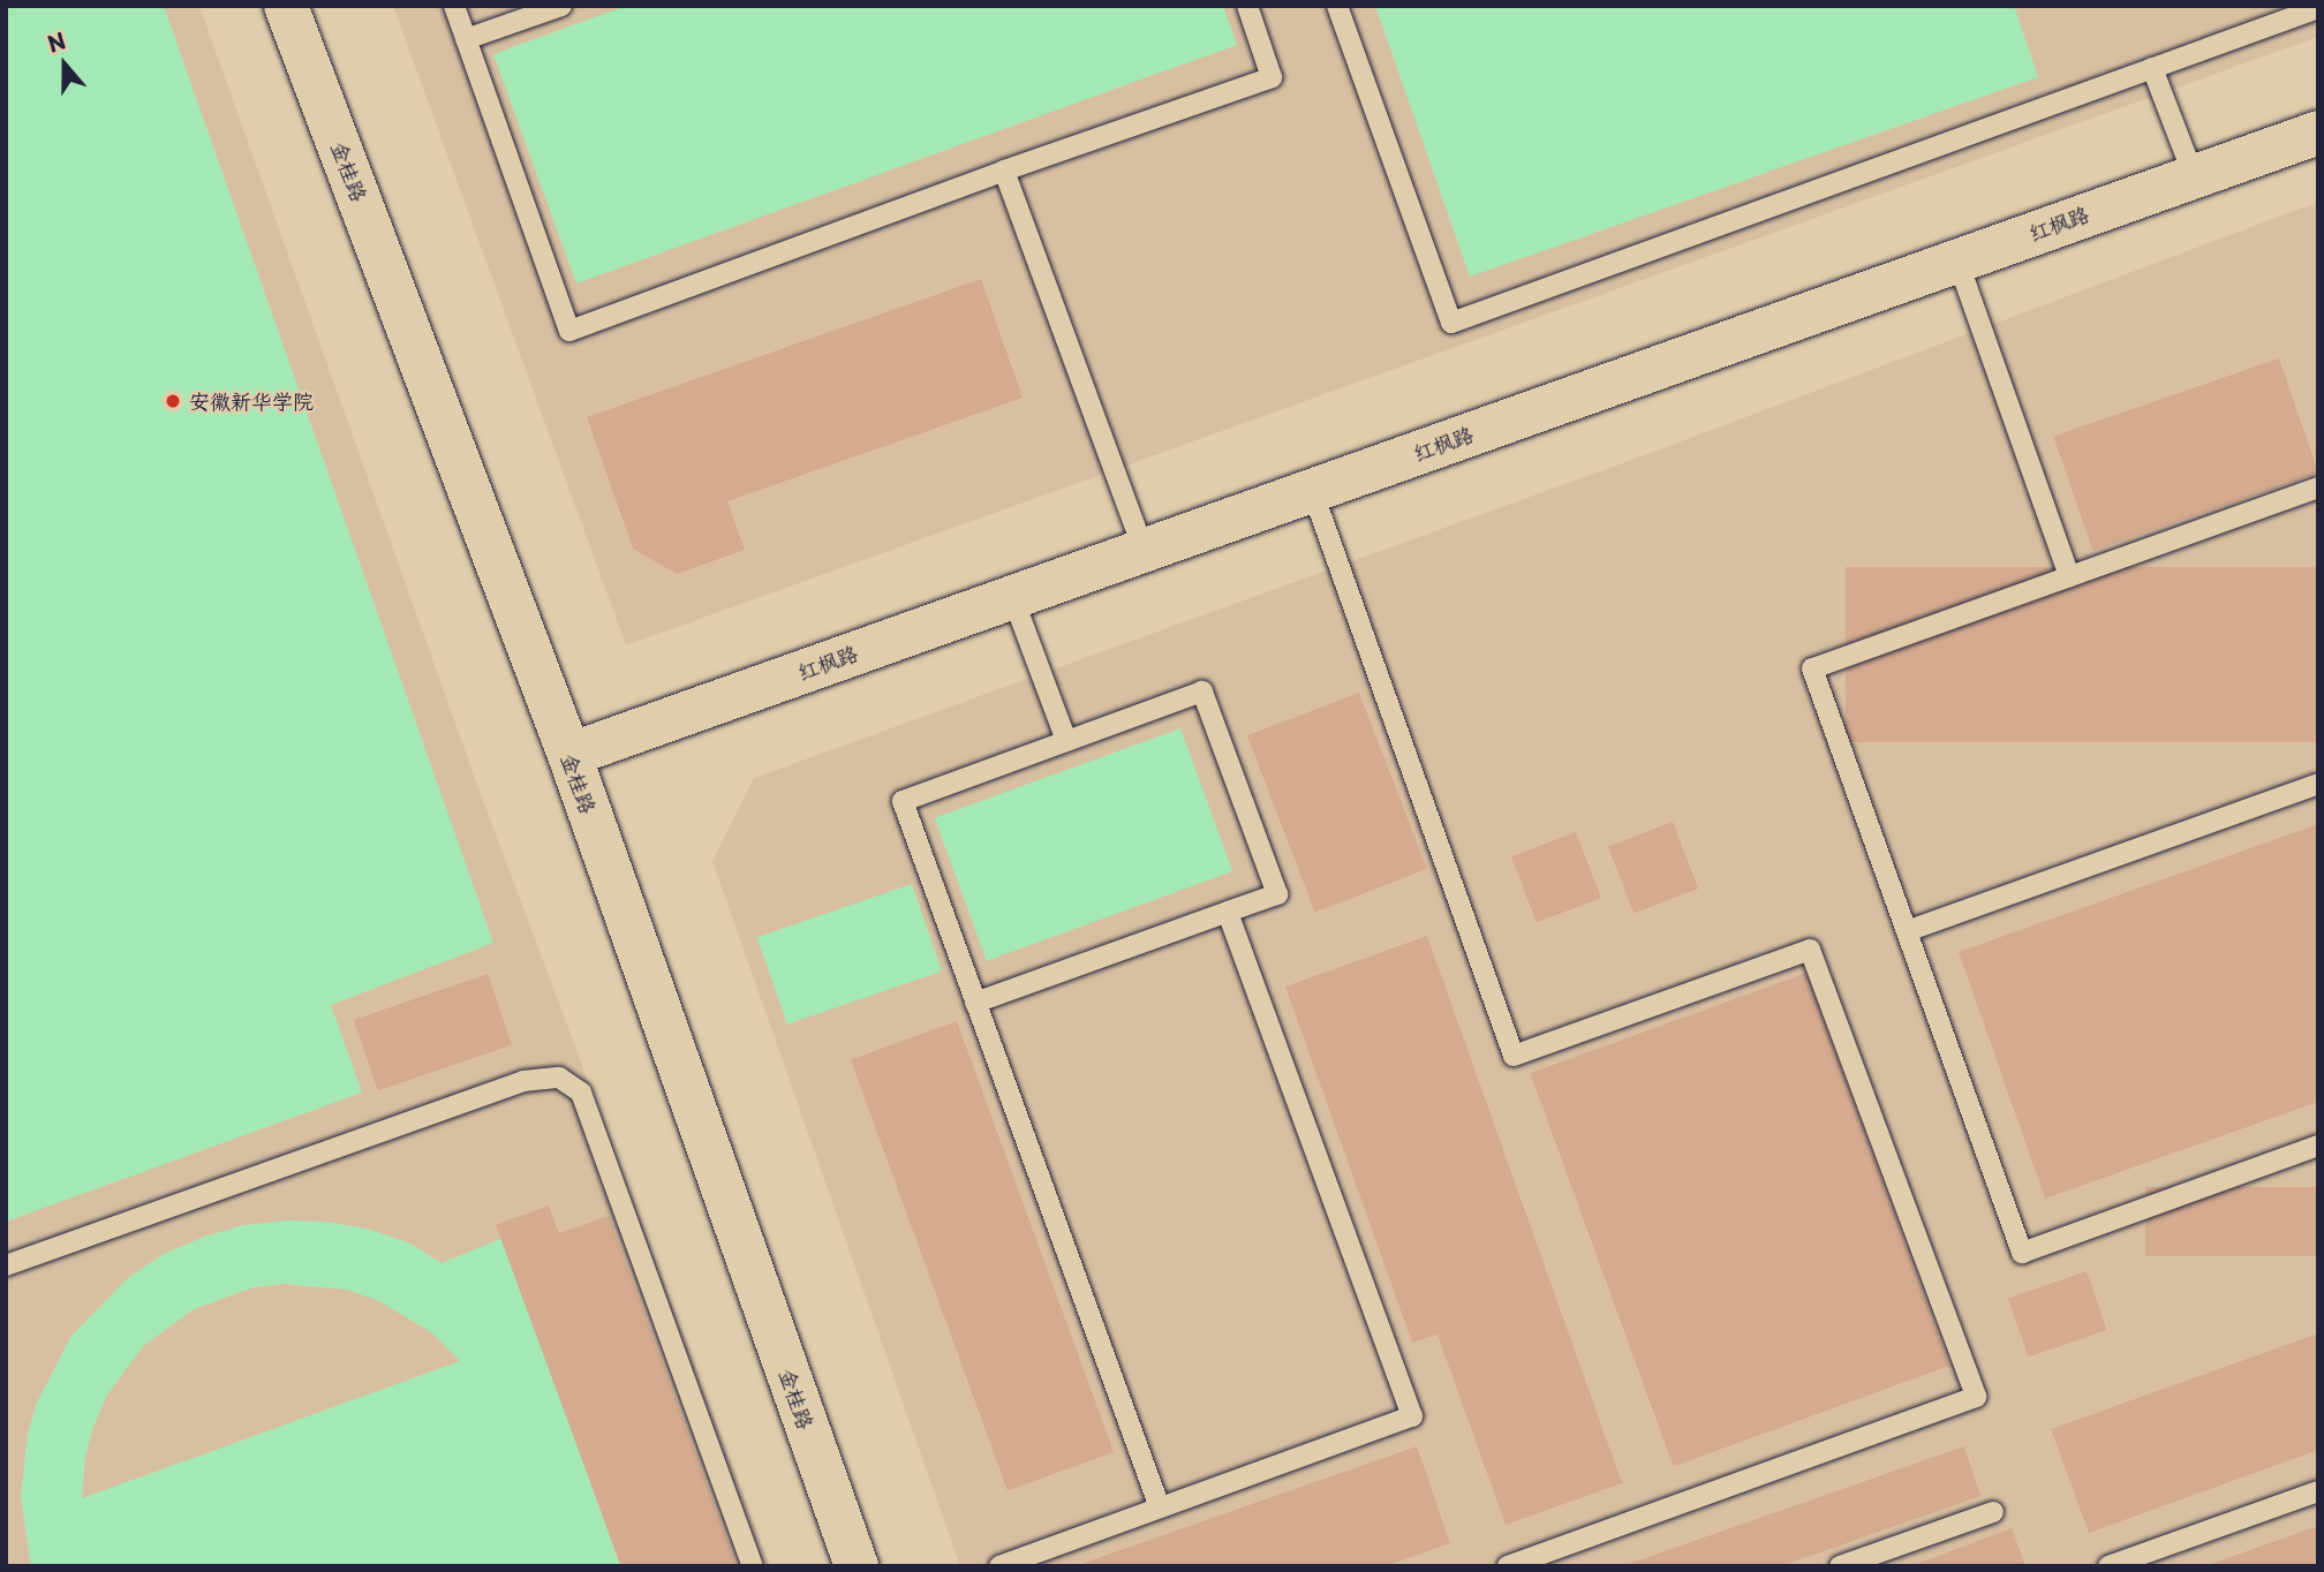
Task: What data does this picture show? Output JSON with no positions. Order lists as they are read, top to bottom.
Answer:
{
  "streets": {
    "street": ["金桂路", "红枫路"]
  },
  "crossings": [
    ["金桂路", "红枫路"]
  ],
  "places": ["安徽新华学院"],
  "north": "top"
}
